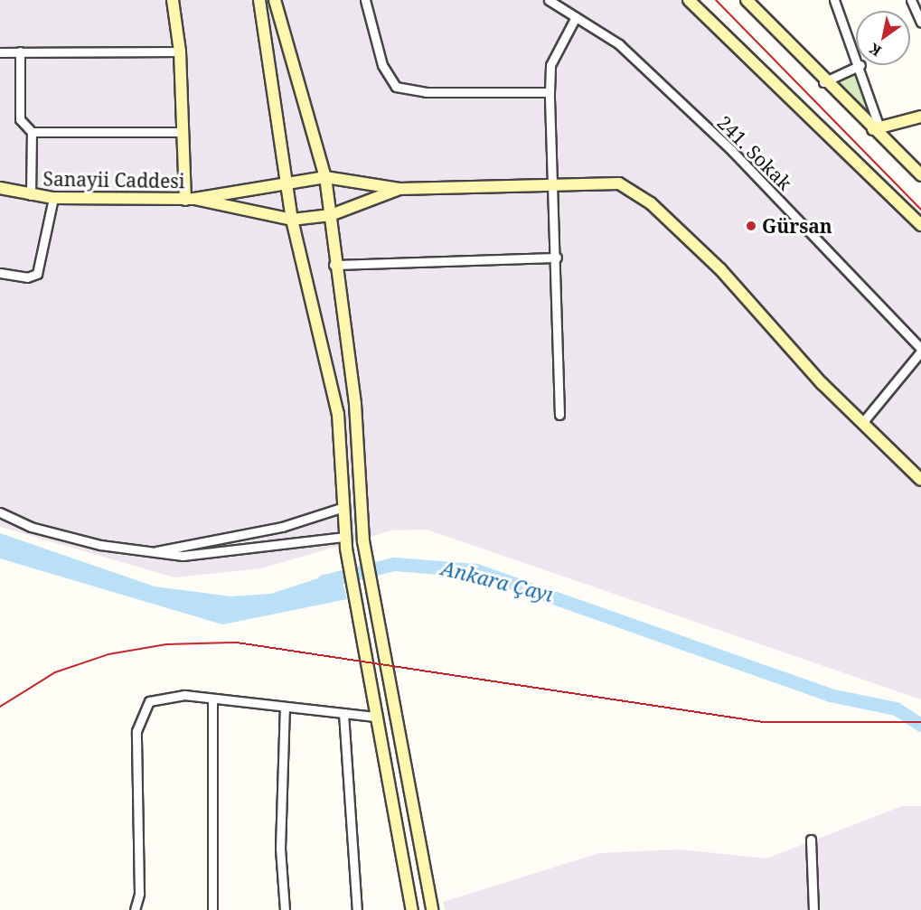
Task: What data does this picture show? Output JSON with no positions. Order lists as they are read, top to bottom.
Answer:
{
  "streets": {
    "street": ["241. Sokak", "Sanayii Caddesi"]
  },
  "water": ["Ankara Çayı"],
  "places": ["Gürsan"],
  "north": "bottom left"
}
